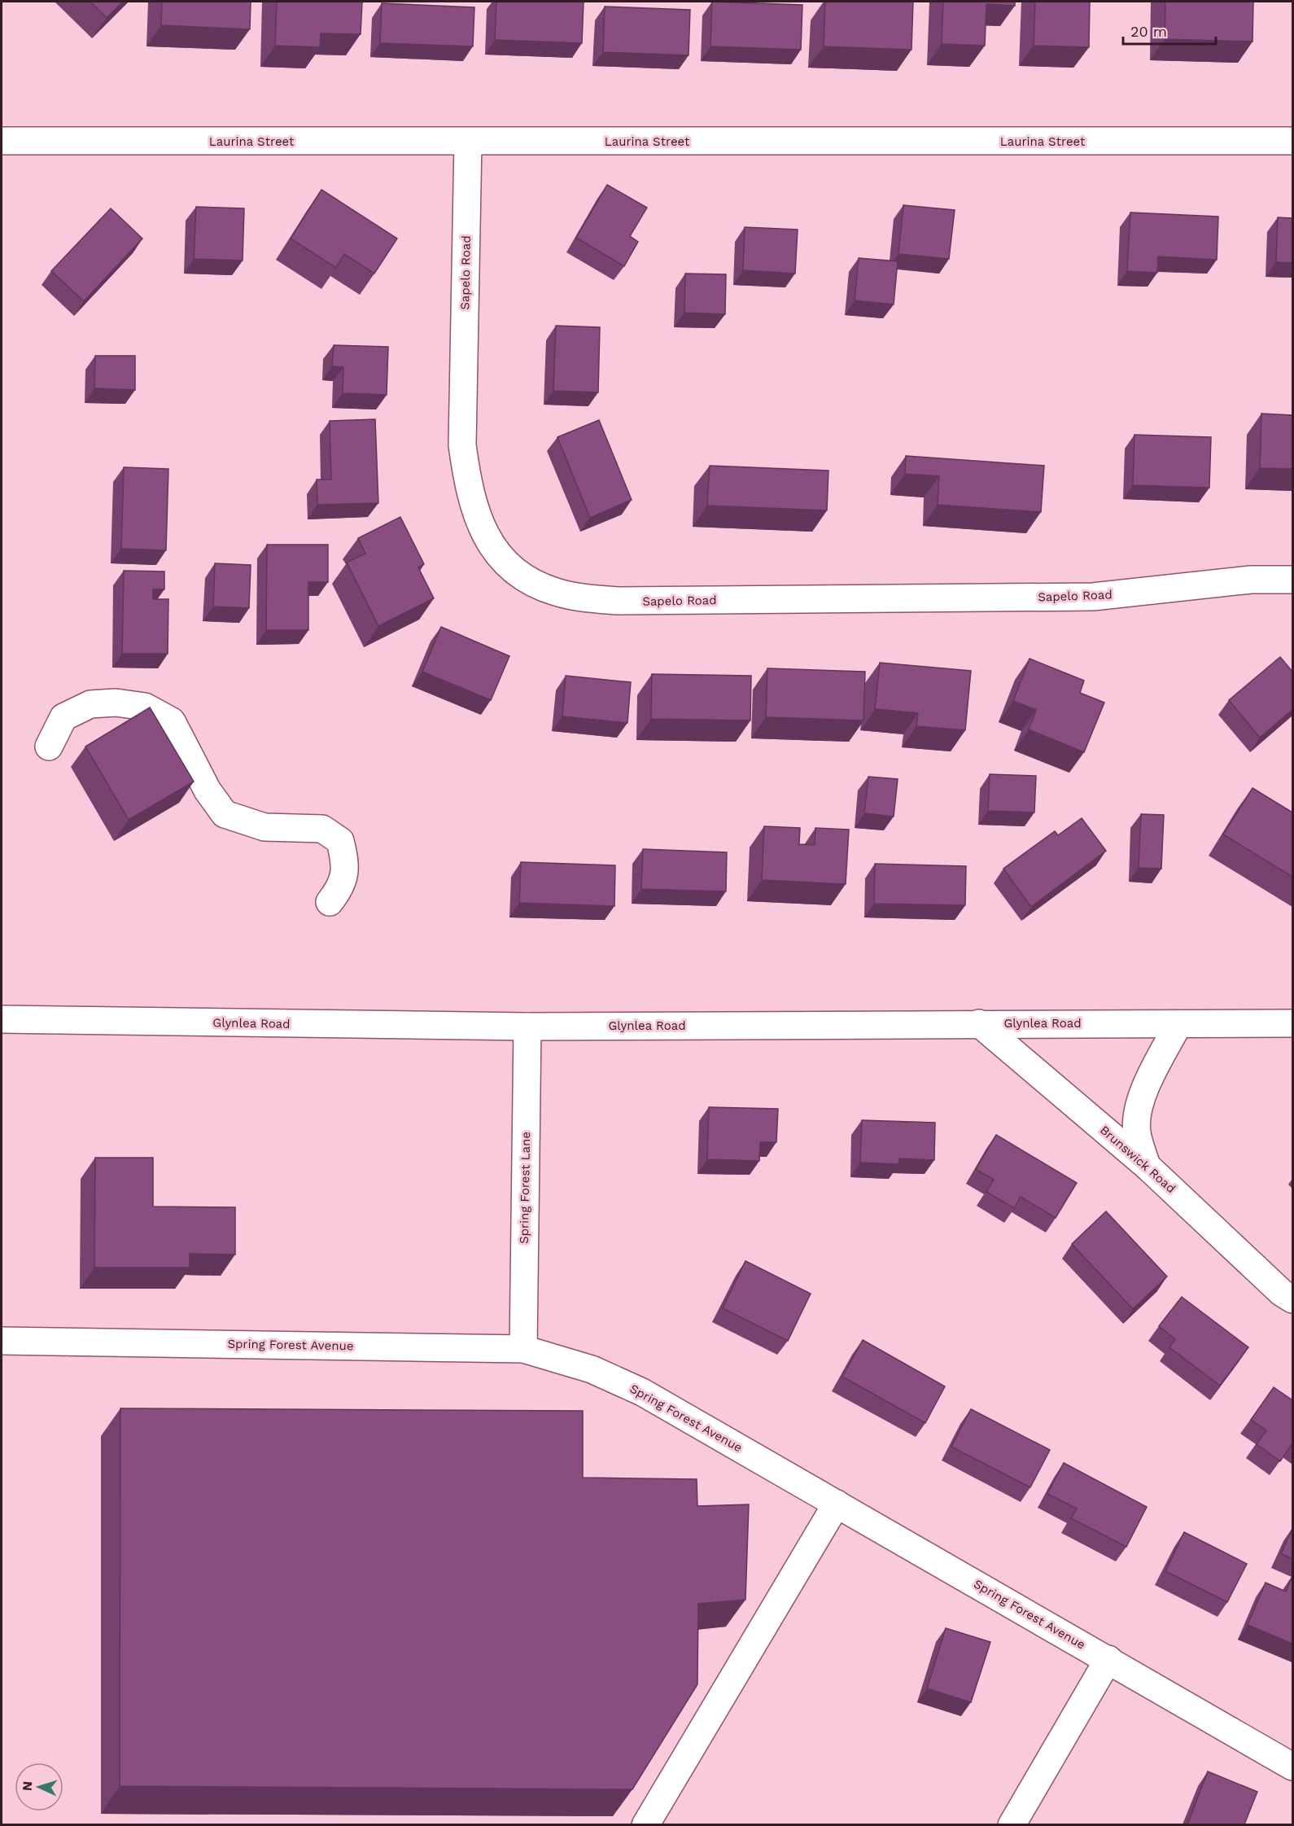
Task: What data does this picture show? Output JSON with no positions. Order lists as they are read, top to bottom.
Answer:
{
  "streets": {
    "street": [
      "Laurina Street",
      "Sapelo Road",
      "Glynlea Road",
      "Brunswick Road",
      "Spring Forest Lane",
      "Spring Forest Avenue"
    ]
  },
  "crossings": [
    ["Laurina Street", "Sapelo Road"],
    ["Glynlea Road", "Brunswick Road"],
    ["Glynlea Road", "Spring Forest Lane"],
    ["Spring Forest Lane", "Spring Forest Avenue"]
  ],
  "scale_bar": "20 m",
  "north": "left"
}
